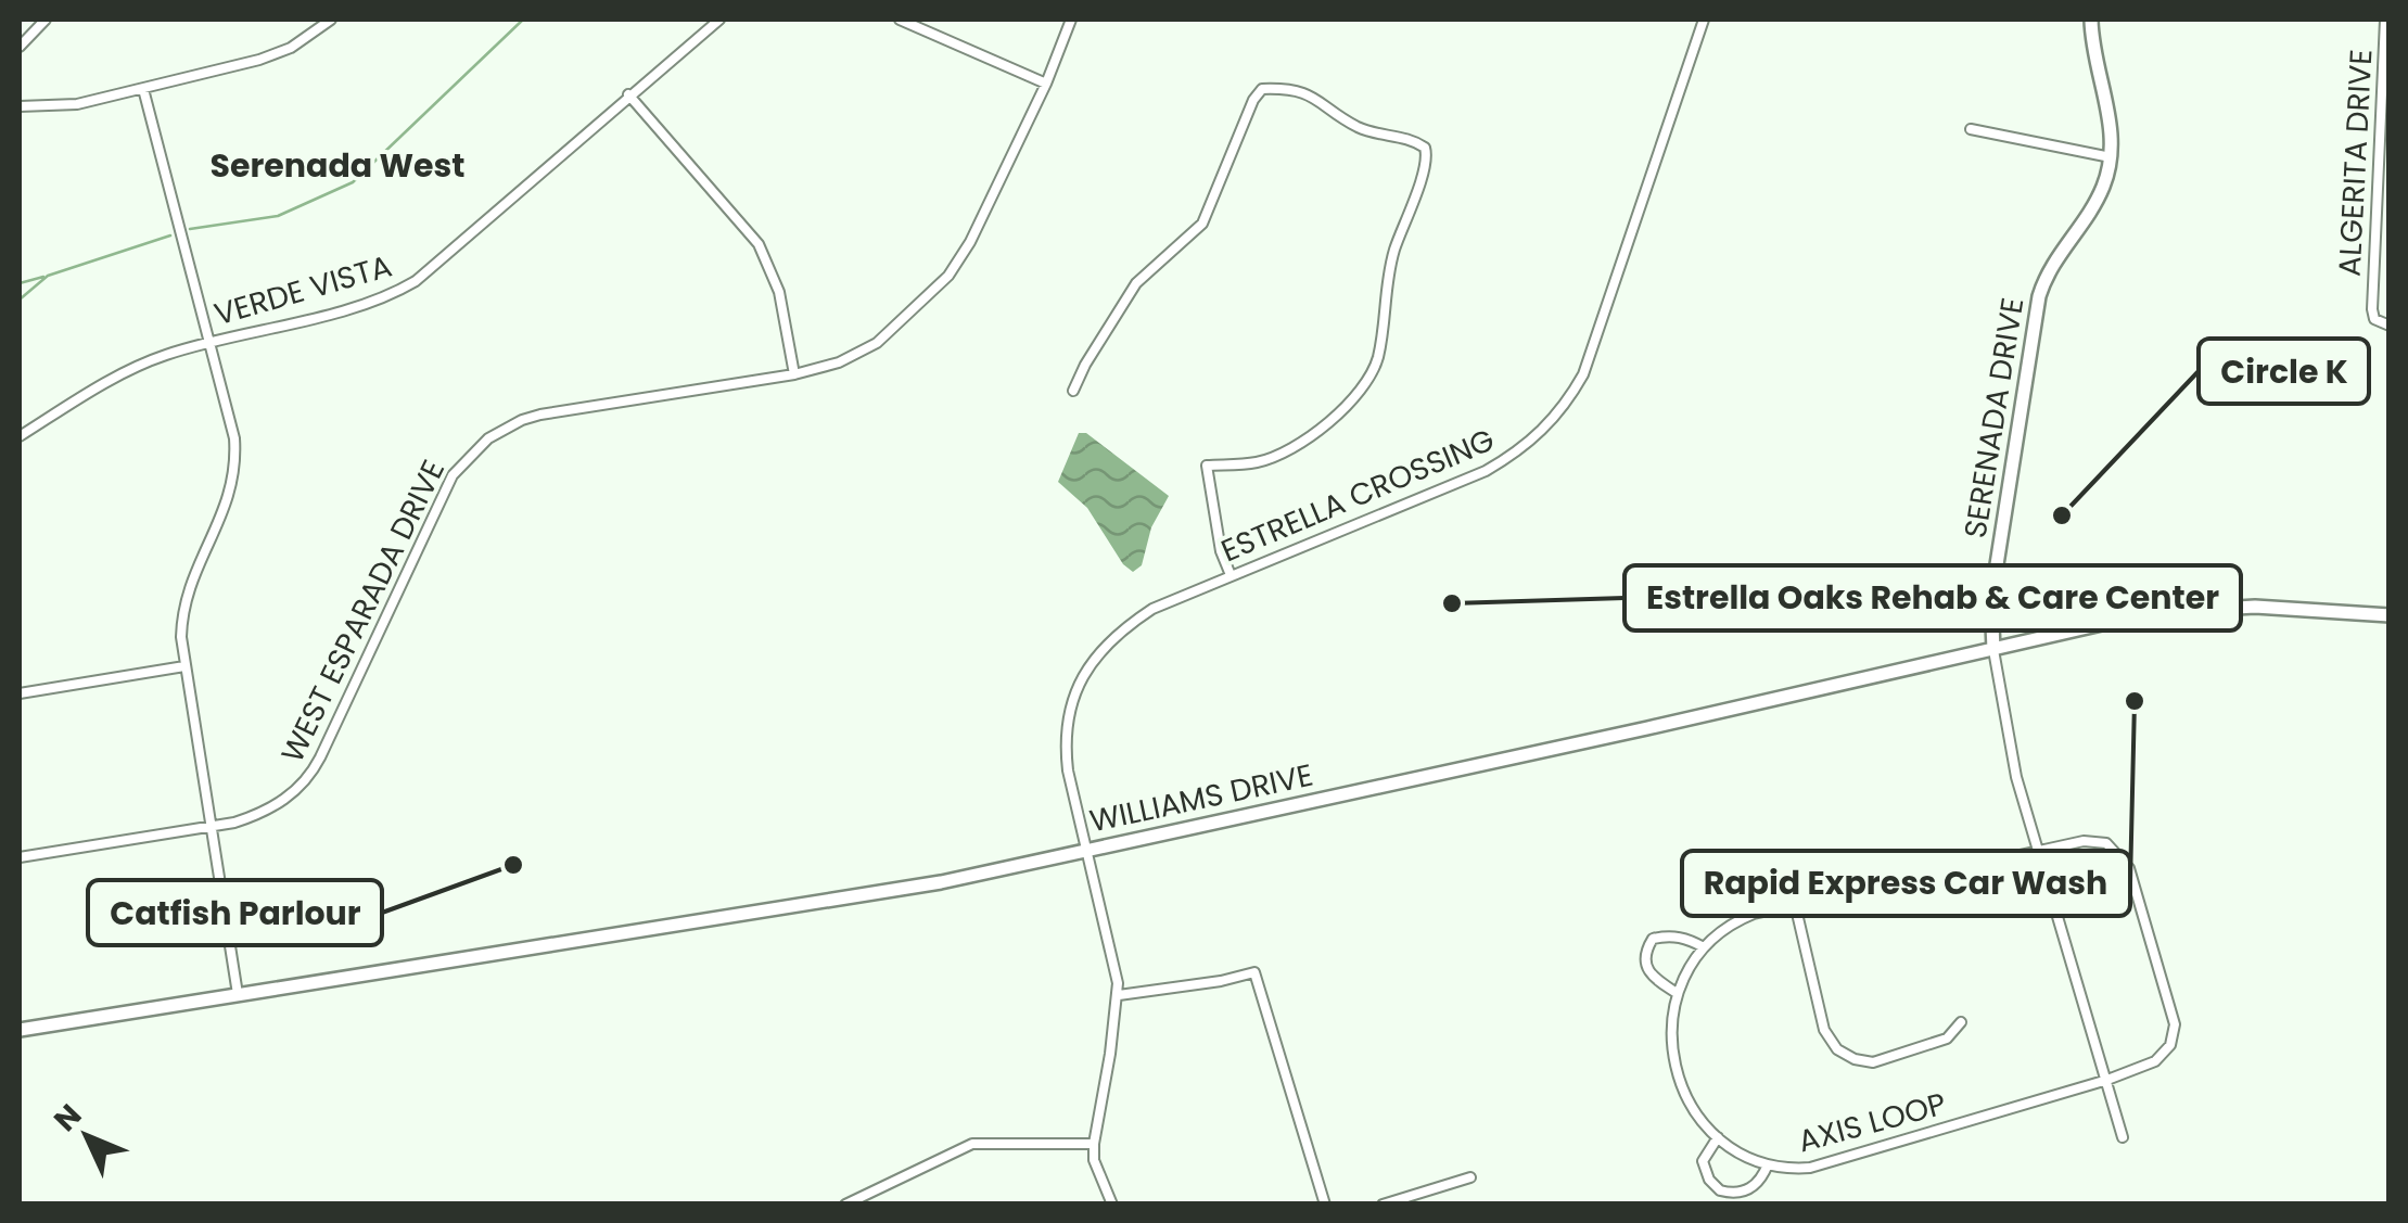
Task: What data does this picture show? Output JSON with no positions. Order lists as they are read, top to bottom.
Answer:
{
  "streets": {
    "main road": ["SERENADA DRIVE", "WILLIAMS DRIVE"],
    "street": [
      "ALGERITA DRIVE",
      "VERDE VISTA",
      "ESTRELLA CROSSING",
      "WEST ESPARADA DRIVE",
      "AXIS LOOP"
    ]
  },
  "crossings": [
    ["SERENADA DRIVE", "WILLIAMS DRIVE"],
    ["ESTRELLA CROSSING", "WILLIAMS DRIVE"]
  ],
  "districts": ["Serenada West"],
  "places": [
    "Circle K",
    "Estrella Oaks Rehab & Care Center",
    "Rapid Express Car Wash",
    "Catfish Parlour"
  ],
  "north": "top left"
}
